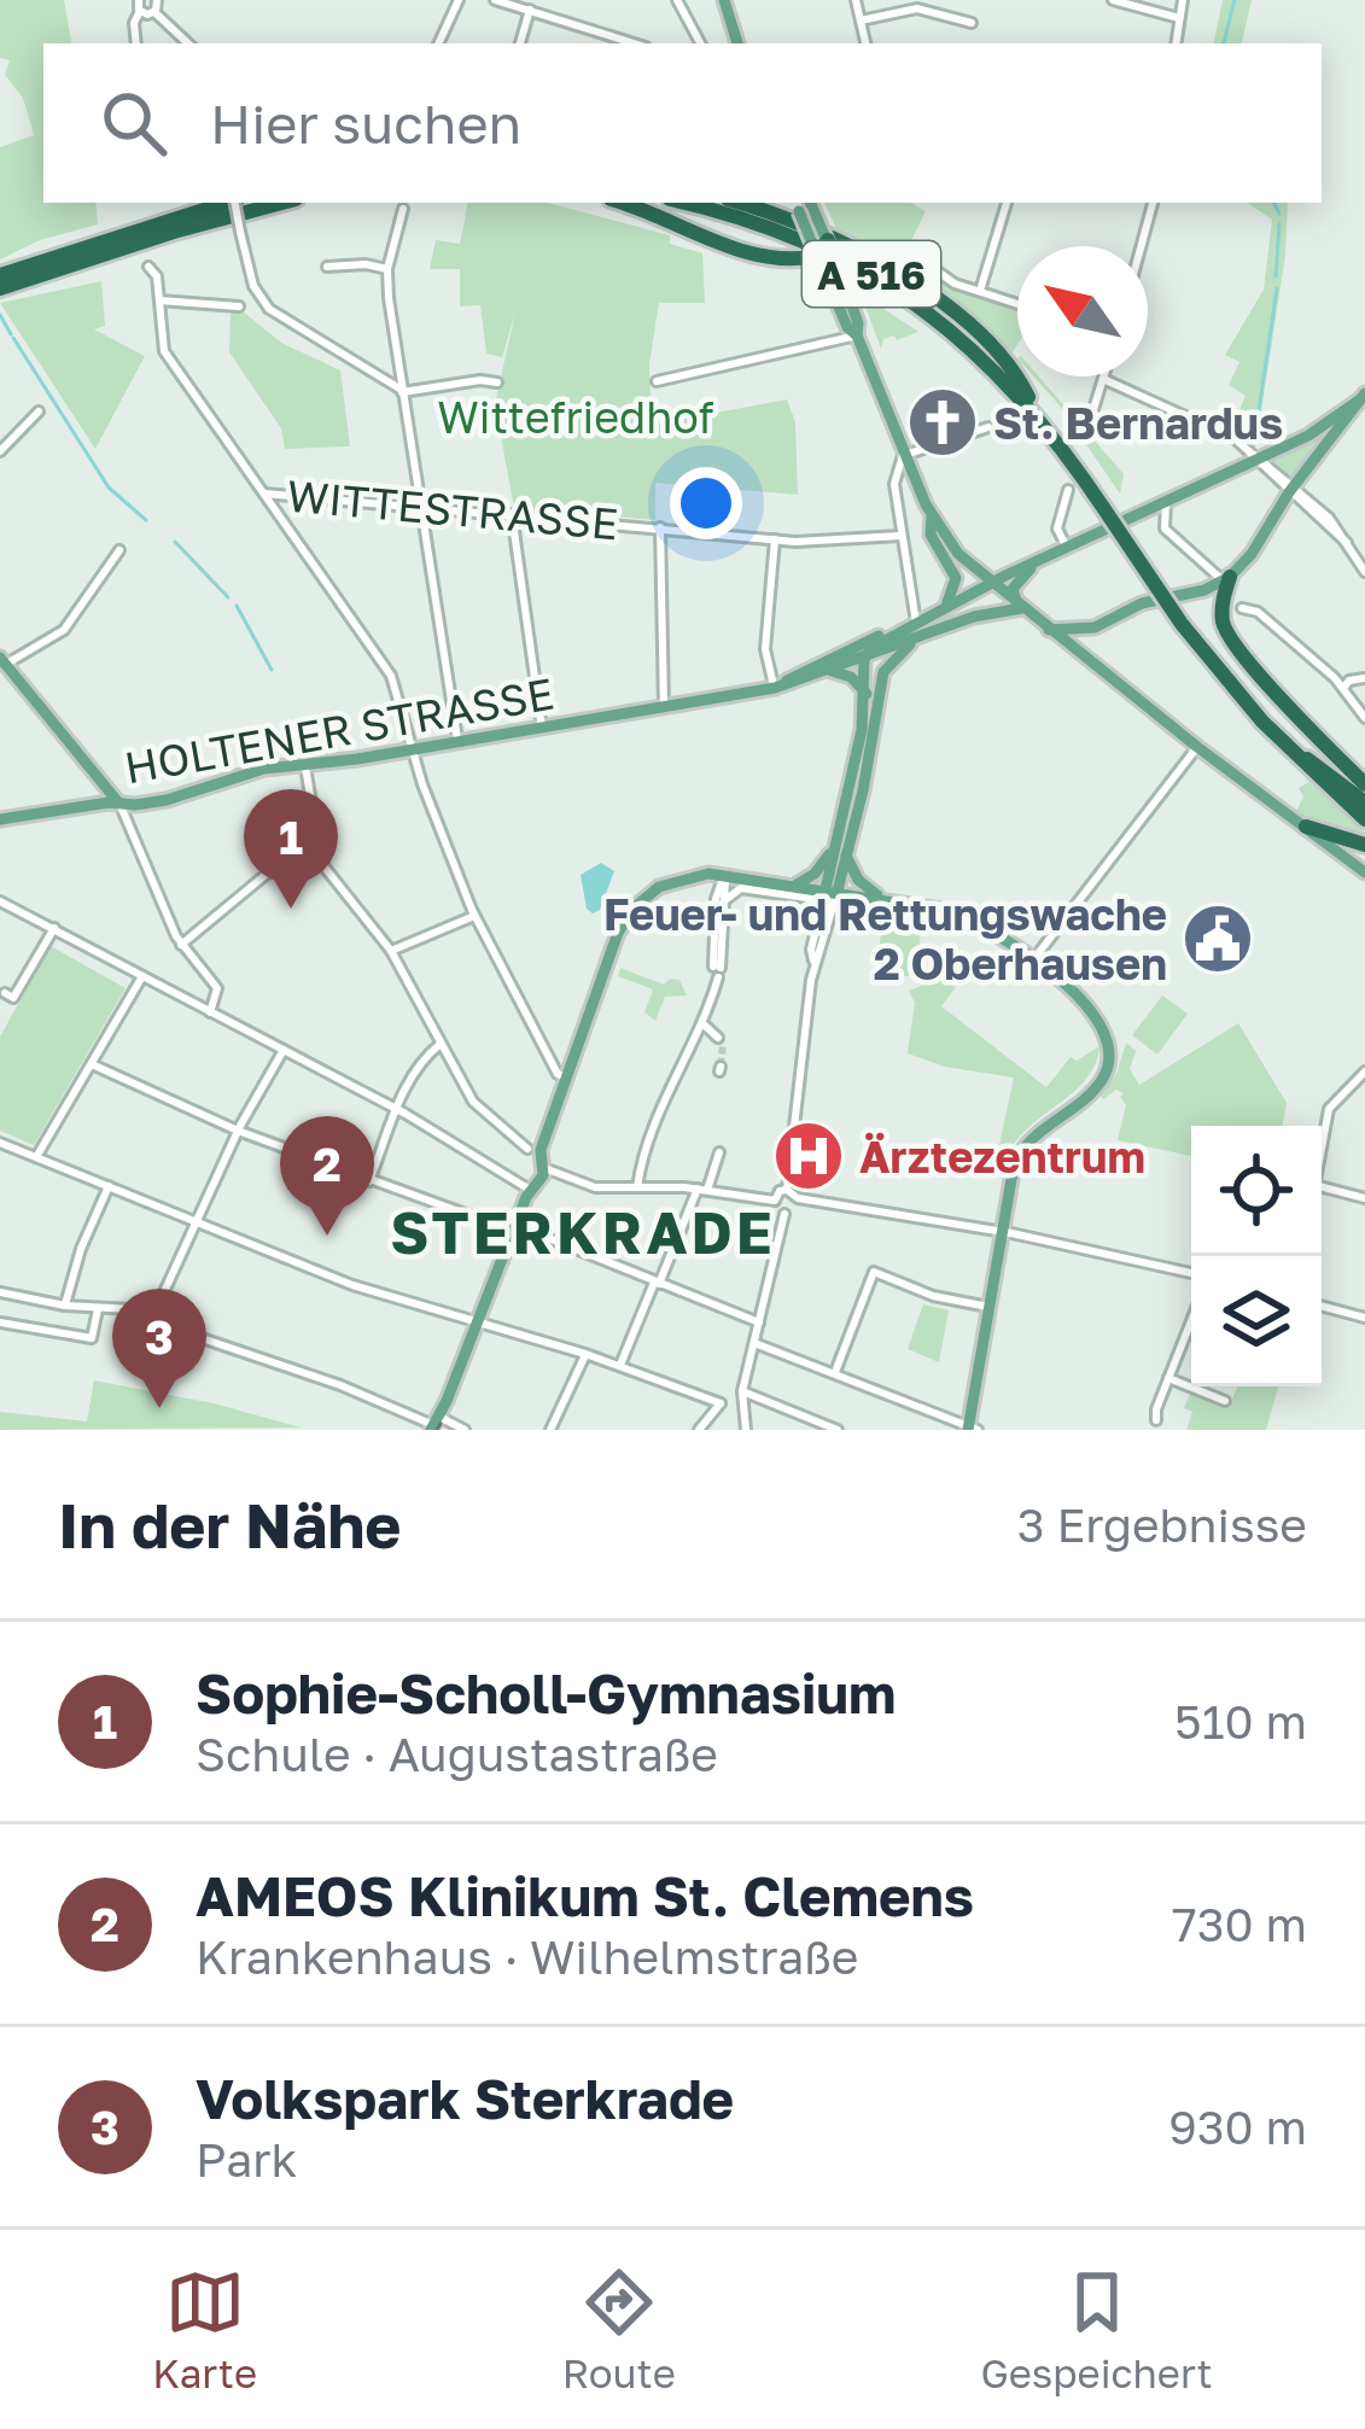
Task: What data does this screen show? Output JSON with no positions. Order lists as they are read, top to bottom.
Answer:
{
  "streets": {
    "highway": ["A 516"],
    "main road": ["HOLTENER STRASSE"],
    "street": ["WITTESTRASSE"]
  },
  "districts": ["STERKRADE"],
  "parks": ["Wittefriedhof"],
  "places": {
    "church": ["St. Bernardus"],
    "public building": ["Feuer- und Rettungswache 2 Oberhausen"],
    "hospital": ["Ärztezentrum"]
  },
  "north": "top left",
  "page": {
    "search": "Hier suchen",
    "pins": ["1", "2", "3"],
    "heading": ["In der Nähe", "3 Ergebnisse"],
    "list": [
      {
        "mark": "1",
        "name": "Sophie-Scholl-Gymnasium",
        "note": "Schule · Augustastraße",
        "value": "510 m"
      },
      {
        "mark": "2",
        "name": "AMEOS Klinikum St. Clemens",
        "note": "Krankenhaus · Wilhelmstraße",
        "value": "730 m"
      },
      {
        "mark": "3",
        "name": "Volkspark Sterkrade",
        "note": "Park",
        "value": "930 m"
      }
    ],
    "nav": ["Karte", "Route", "Gespeichert"]
  }
}
